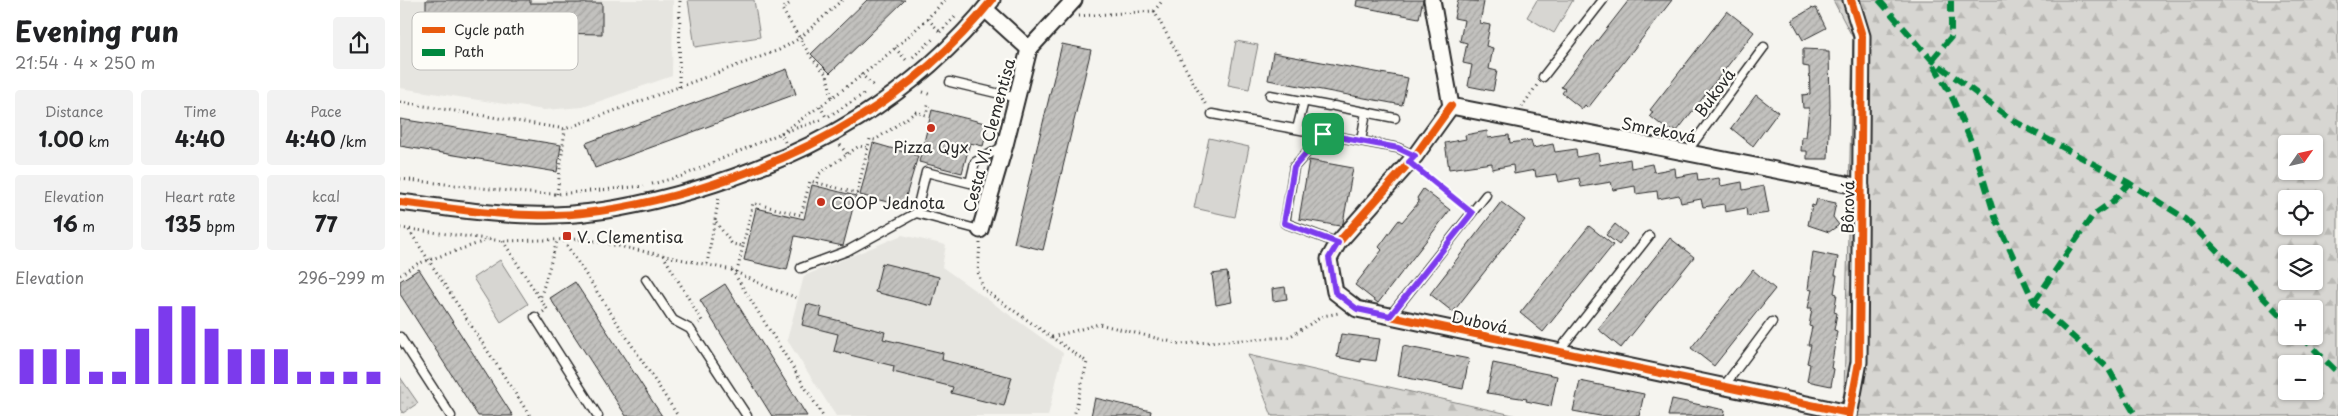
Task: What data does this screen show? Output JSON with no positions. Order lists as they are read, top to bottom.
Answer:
{
  "streets": {
    "street": [
      "Smreková",
      "Cesta Vl. Clementisa",
      "Bôrová",
      "Dubová"
    ],
    "lane": ["Buková"]
  },
  "crossings": [
    ["Buková", "Smreková"],
    ["Smreková", "Bôrová"],
    ["Smreková", "Dubová"],
    ["Bôrová", "Dubová"]
  ],
  "places": {
    "other": ["Pizza Qyx", "COOP Jednota"],
    "transit": ["V. Clementisa"]
  },
  "legend": ["Cycle path", "Path"],
  "north": "top right",
  "page": {
    "heading": ["Evening run", "21:54 · 4 × 250 m"],
    "stats": [
      ["Distance", "1.00 km"],
      ["Time", "4:40"],
      ["Pace", "4:40 /km"],
      ["Elevation", "16 m"],
      ["Heart rate", "135 bpm"],
      ["kcal", "77"]
    ],
    "map_buttons": ["+", "−"],
    "chart": ["Elevation", "296–299 m"]
  }
}
